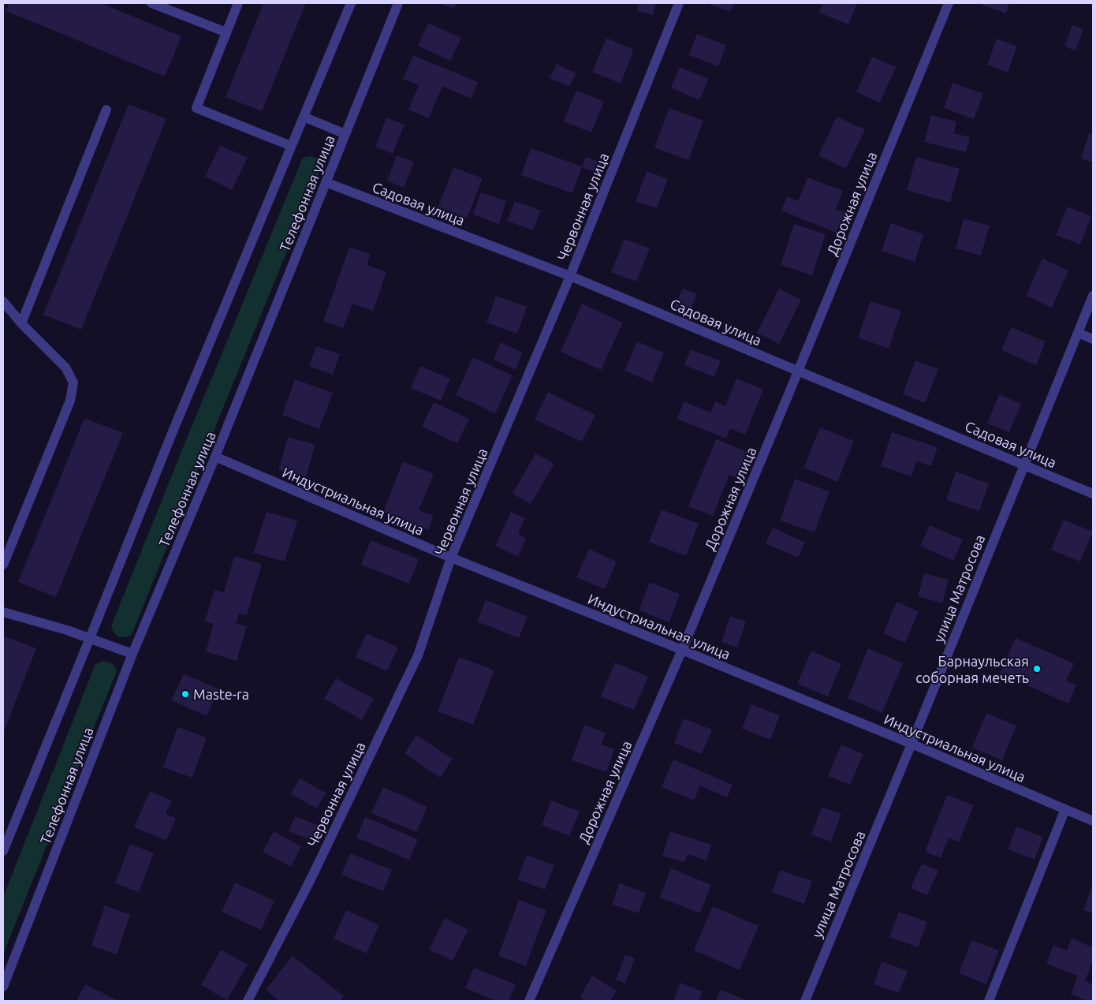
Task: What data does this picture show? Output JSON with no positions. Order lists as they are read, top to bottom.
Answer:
{
  "streets": {
    "street": [
      "Телефонная улица",
      "Садовая улица",
      "Дорожная улица",
      "Червонная улица",
      "Индустриальная улица",
      "улица Матросова"
    ]
  },
  "crossings": [
    ["Телефонная улица", "Садовая улица"],
    ["Телефонная улица", "Индустриальная улица"],
    ["Садовая улица", "Дорожная улица"],
    ["Садовая улица", "Червонная улица"],
    ["Садовая улица", "улица Матросова"],
    ["Дорожная улица", "Индустриальная улица"],
    ["Червонная улица", "Индустриальная улица"],
    ["Индустриальная улица", "улица Матросова"]
  ],
  "places": ["Барнаульская соборная мечеть", "Maste-ra"]
}
